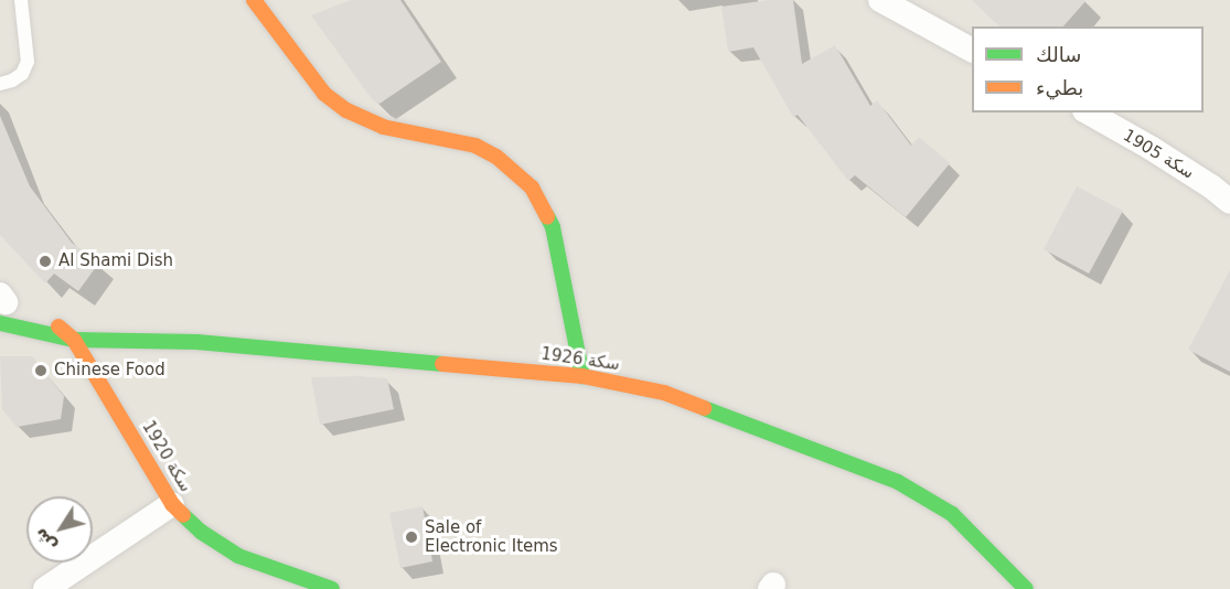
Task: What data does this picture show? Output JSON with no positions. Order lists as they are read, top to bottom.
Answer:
{
  "streets": {
    "street": ["سكة 1905", "سكة 1926", "سكة 1920"]
  },
  "crossings": [
    ["سكة 1926", "سكة 1920"]
  ],
  "places": ["Al Shami Dish", "Chinese Food", "Sale of Electronic Items"],
  "legend": ["سالك", "بطيء"],
  "north": "bottom left"
}
